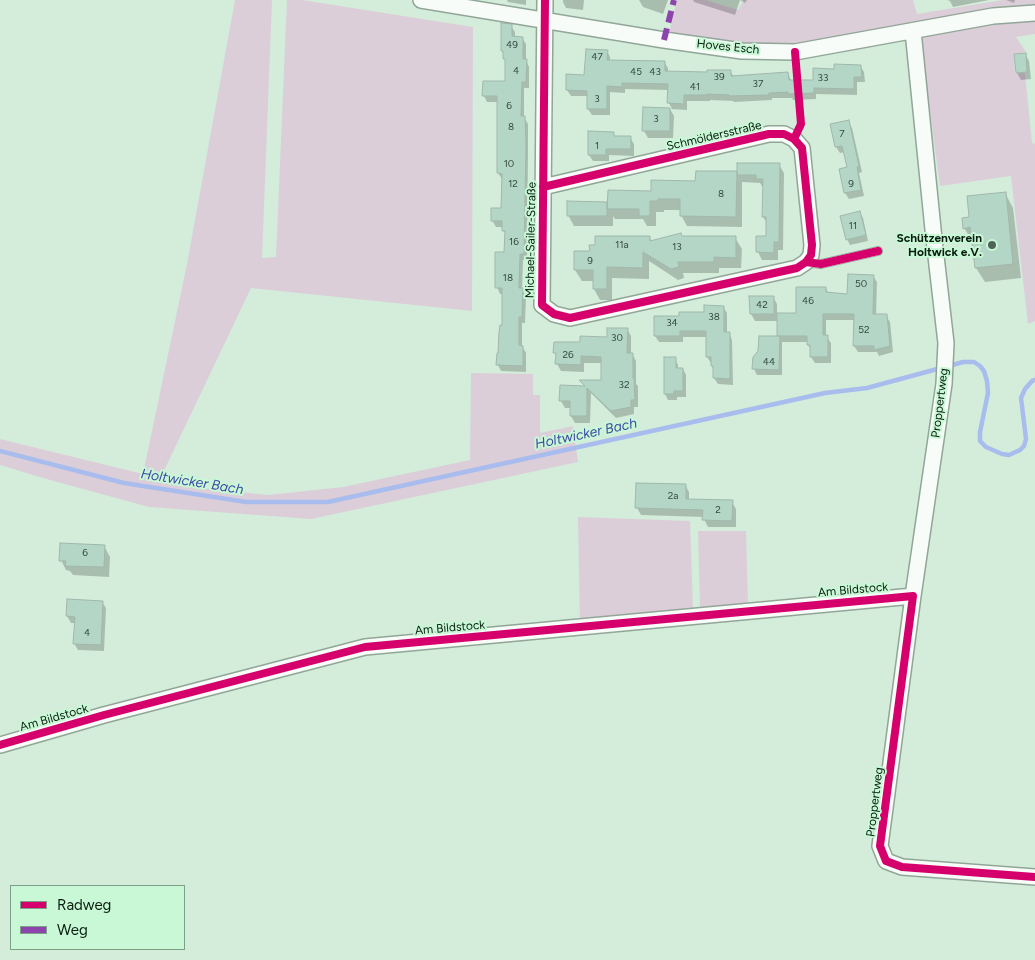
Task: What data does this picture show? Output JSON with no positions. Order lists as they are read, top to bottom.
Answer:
{
  "streets": {
    "street": [
      "Hoves Esch",
      "Schmöldersstraße",
      "Michael-Sailer-Straße",
      "Proppertweg",
      "Am Bildstock"
    ]
  },
  "crossings": [
    ["Hoves Esch", "Michael-Sailer-Straße"],
    ["Hoves Esch", "Proppertweg"],
    ["Schmöldersstraße", "Michael-Sailer-Straße"],
    ["Proppertweg", "Am Bildstock"]
  ],
  "water": ["Holtwicker Bach"],
  "places": ["Schützenverein Holtwick e.V."],
  "house_numbers": [
    "49",
    "47",
    "4",
    "45",
    "43",
    "39",
    "33",
    "37",
    "41",
    "3",
    "6",
    "3",
    "8",
    "7",
    "1",
    "10",
    "12",
    "9",
    "8",
    "11",
    "16",
    "11a",
    "13",
    "9",
    "18",
    "50",
    "46",
    "42",
    "38",
    "34",
    "52",
    "30",
    "26",
    "44",
    "32",
    "2a",
    "2",
    "6",
    "4"
  ],
  "legend": ["Radweg", "Weg"]
}
